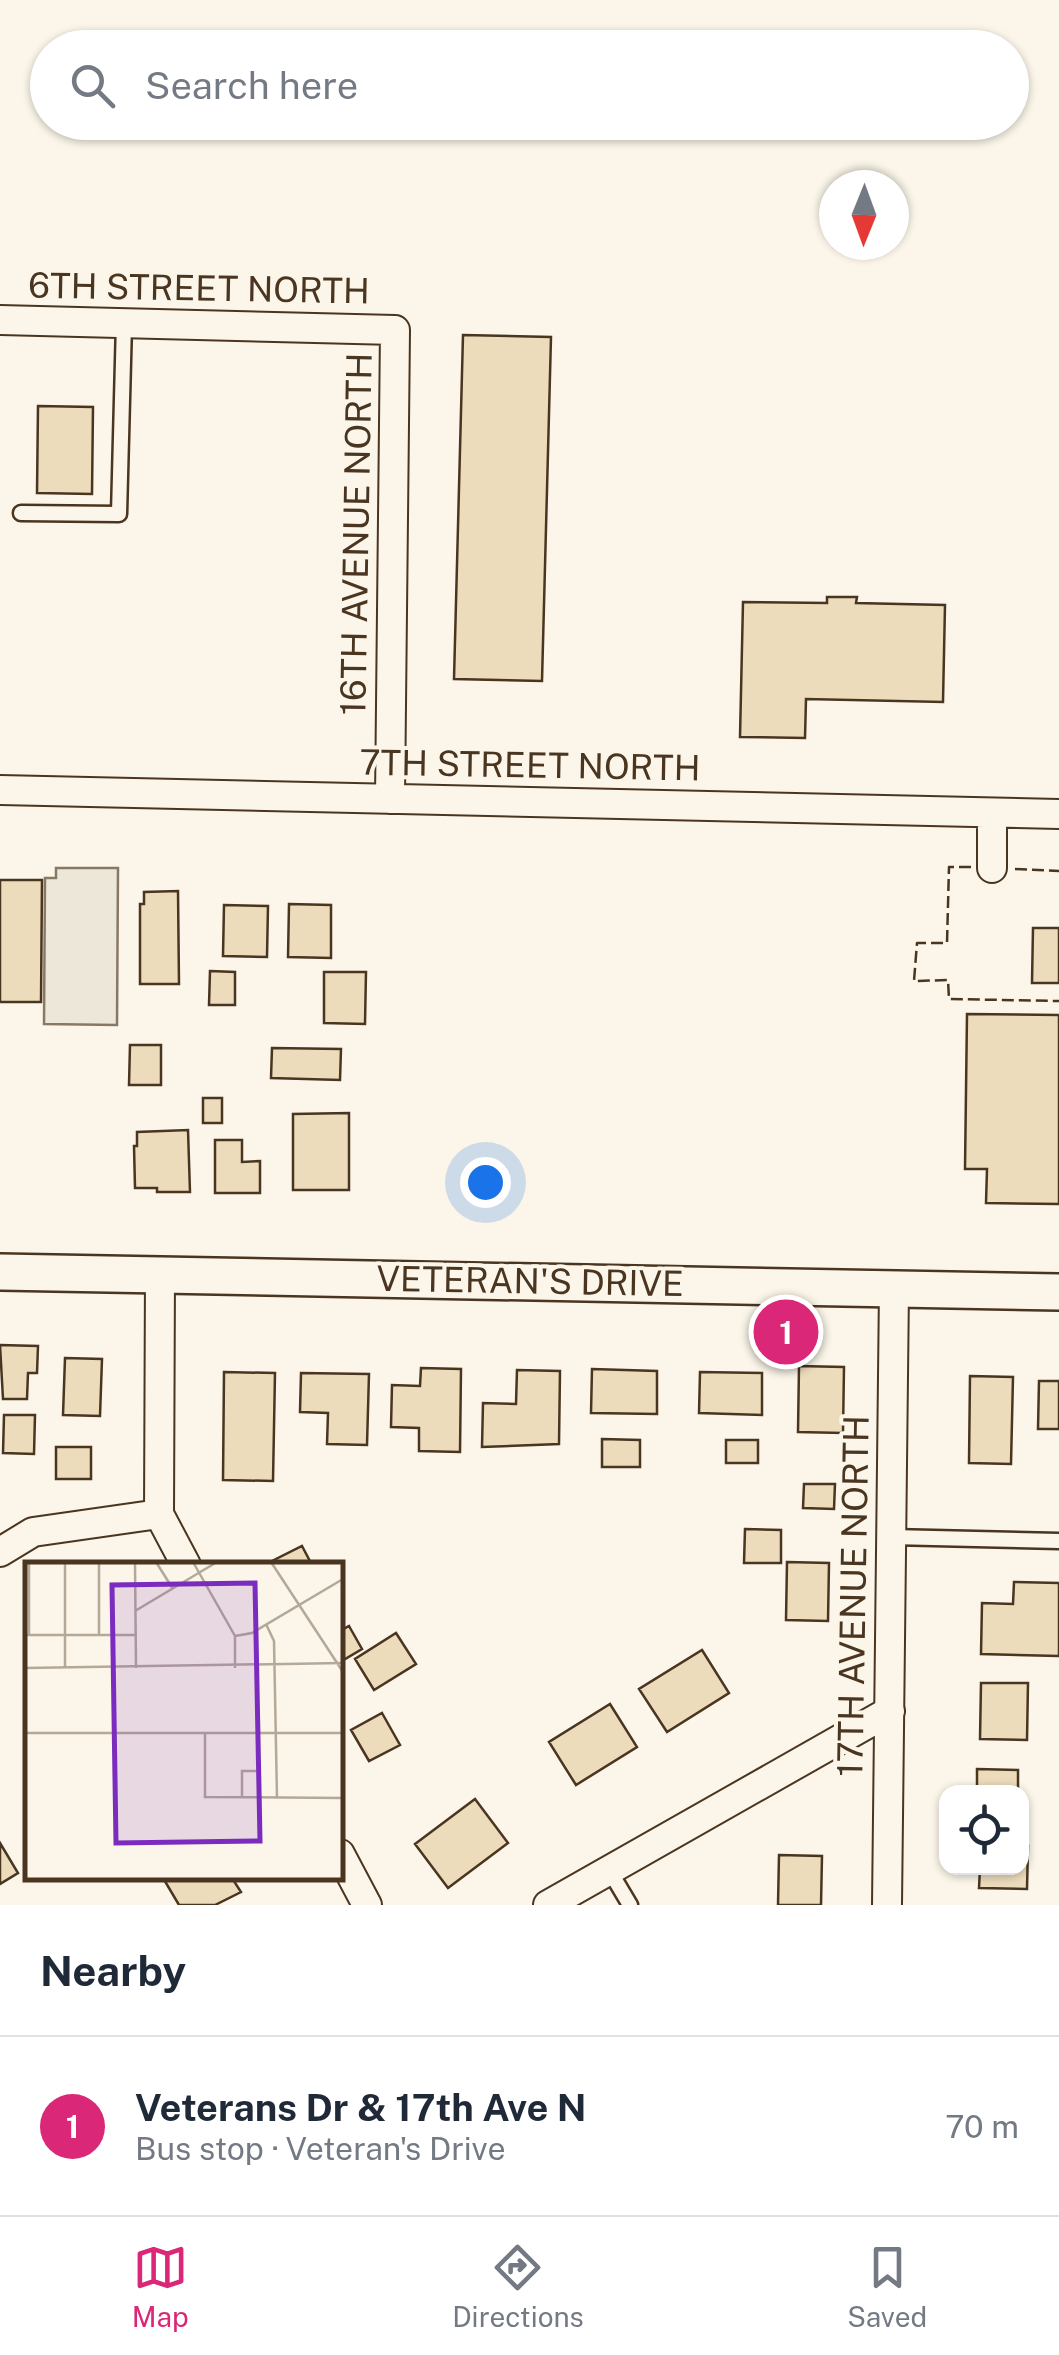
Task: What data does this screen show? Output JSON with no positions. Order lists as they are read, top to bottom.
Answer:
{
  "streets": {
    "street": [
      "6TH STREET NORTH",
      "16TH AVENUE NORTH",
      "7TH STREET NORTH",
      "VETERAN'S DRIVE",
      "17TH AVENUE NORTH"
    ]
  },
  "crossings": [
    ["6TH STREET NORTH", "16TH AVENUE NORTH"],
    ["16TH AVENUE NORTH", "7TH STREET NORTH"],
    ["VETERAN'S DRIVE", "17TH AVENUE NORTH"]
  ],
  "north": "bottom",
  "page": {
    "search": "Search here",
    "pins": "1",
    "heading": "Nearby",
    "list": [
      {
        "mark": "1",
        "name": "Veterans Dr & 17th Ave N",
        "note": "Bus stop · Veteran's Drive",
        "value": "70 m"
      }
    ],
    "nav": ["Map", "Directions", "Saved"]
  }
}
